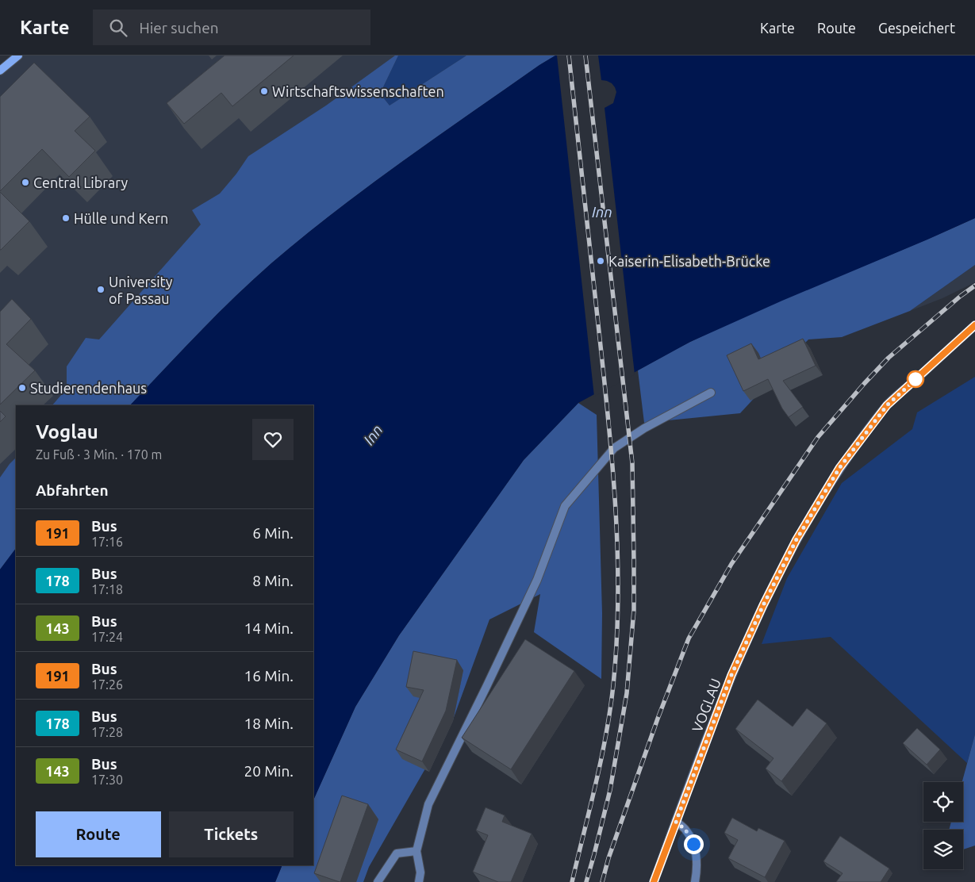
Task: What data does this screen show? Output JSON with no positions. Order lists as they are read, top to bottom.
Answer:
{
  "streets": {
    "street": ["VOGLAU"]
  },
  "water": ["Inn"],
  "places": [
    "Wirtschaftswissenschaften",
    "Central Library",
    "Hülle und Kern",
    "Kaiserin-Elisabeth-Brücke",
    "University of Passau",
    "Studierendenhaus"
  ],
  "lines": ["bus line 191"],
  "page": {
    "header": "Karte",
    "search": "Hier suchen",
    "nav": ["Karte", "Route", "Gespeichert"],
    "heading": [
      ["Voglau", "Zu Fuß · 3 Min. · 170 m"],
      "Abfahrten"
    ],
    "list": [
      {
        "mark": "191",
        "name": "Bus",
        "note": "17:16",
        "value": "6 Min."
      },
      {
        "mark": "178",
        "name": "Bus",
        "note": "17:18",
        "value": "8 Min."
      },
      {
        "mark": "143",
        "name": "Bus",
        "note": "17:24",
        "value": "14 Min."
      },
      {
        "mark": "191",
        "name": "Bus",
        "note": "17:26",
        "value": "16 Min."
      },
      {
        "mark": "178",
        "name": "Bus",
        "note": "17:28",
        "value": "18 Min."
      },
      {
        "mark": "143",
        "name": "Bus",
        "note": "17:30",
        "value": "20 Min."
      }
    ],
    "buttons": ["Route", "Tickets"]
  }
}
